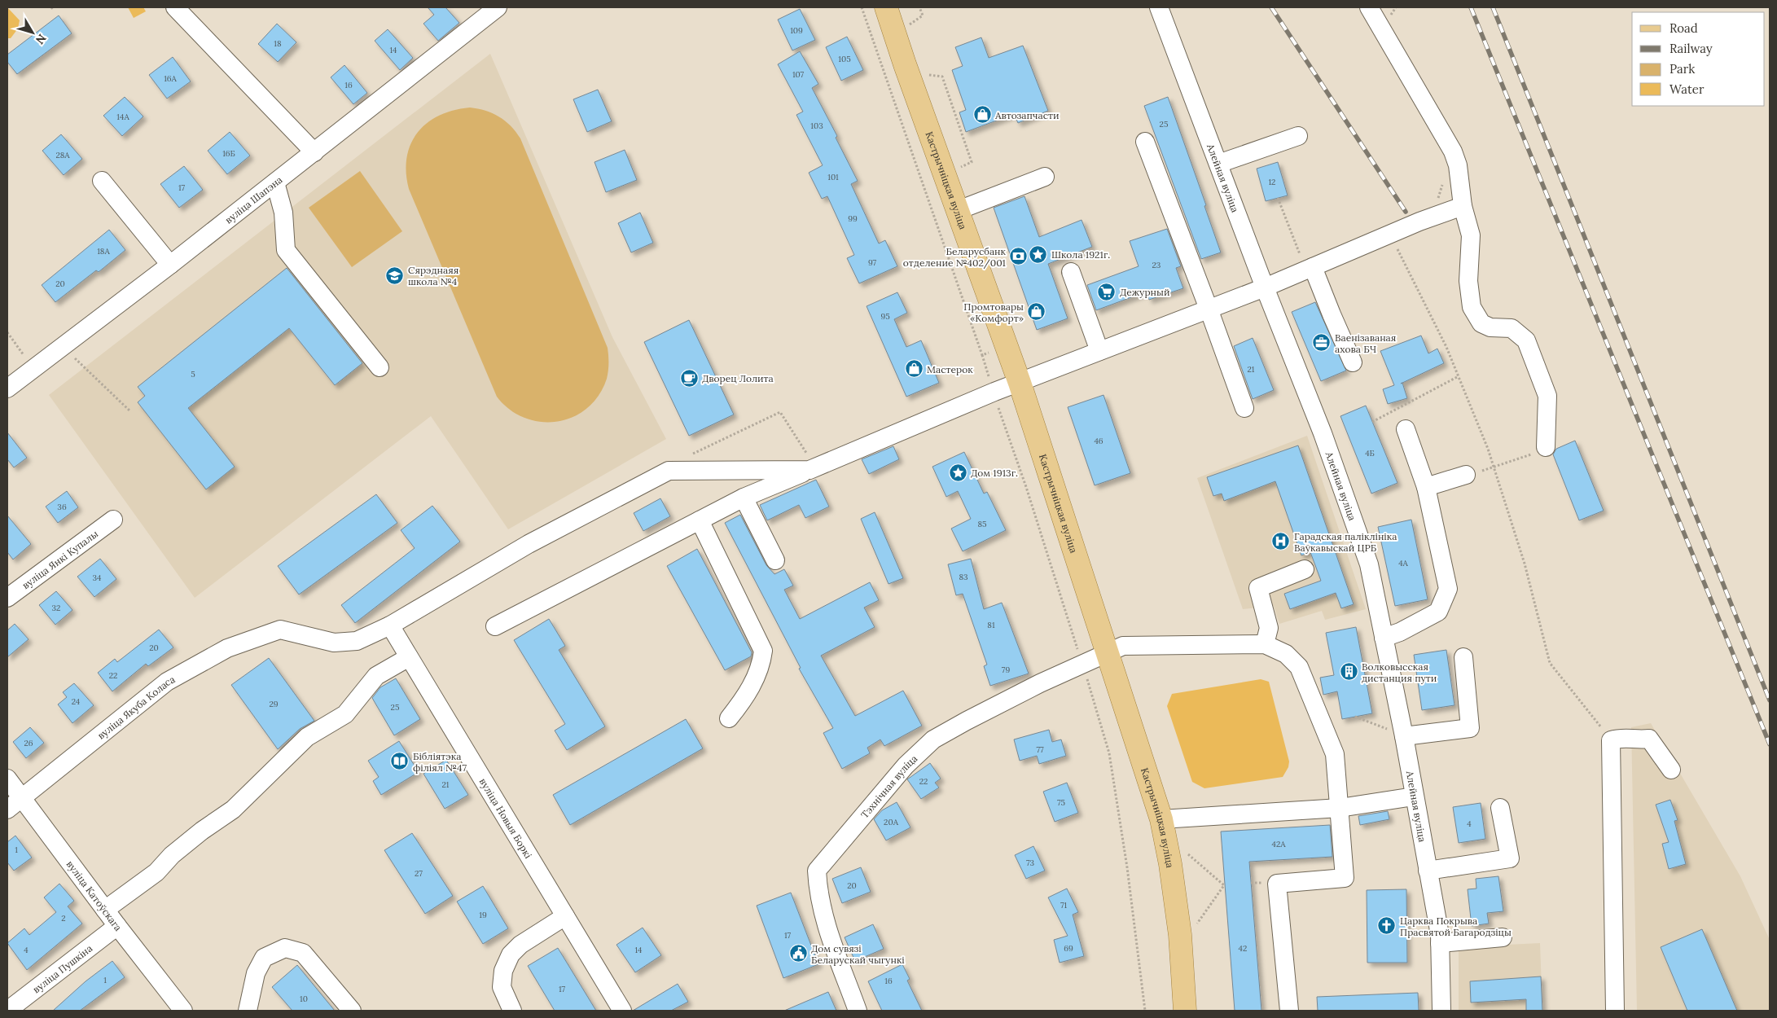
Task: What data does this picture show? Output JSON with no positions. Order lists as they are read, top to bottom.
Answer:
{
  "streets": {
    "main road": ["Кастрычніцкая вуліца"],
    "street": [
      "Алейная вуліца",
      "вуліца Шапэна",
      "вуліца Янкі Купалы",
      "вуліца Якуба Коласа",
      "Тэхнічная вуліца",
      "вуліца Новыя Боркі",
      "вуліца Катоўскага",
      "вуліца Пушкіна"
    ]
  },
  "crossings": [
    ["Кастрычніцкая вуліца", "Тэхнічная вуліца"],
    ["вуліца Якуба Коласа", "вуліца Новыя Боркі"],
    ["вуліца Якуба Коласа", "вуліца Катоўскага"],
    ["вуліца Катоўскага", "вуліца Пушкіна"]
  ],
  "places": {
    "shop": ["Автозапчасти", "Промтовары «Комфорт»", "Мастерок"],
    "place": ["Школа 1921г.", "Дом 1913г."],
    "bank": ["Беларусбанк отделение №402/001"],
    "school or university": ["Сярэднаяя школа №4"],
    "supermarket": ["Дежурный"],
    "office": ["Ваенізаваная ахова БЧ"],
    "cafe": ["Дворец Лолита"],
    "hospital": ["Гарадская паліклініка Ваўкавыскай ЦРБ"],
    "building": ["Волковысская дистанция пути"],
    "library": ["Бібліятэка філіял №47"],
    "church": ["Царква Покрыва Прасвятой Багародзіцы"],
    "public building": ["Дом сувязі Беларускай чыгункі"]
  },
  "house_numbers": [
    "109",
    "18",
    "14",
    "105",
    "107",
    "16А",
    "16",
    "14А",
    "25",
    "103",
    "16Б",
    "28А",
    "101",
    "12",
    "17",
    "99",
    "18А",
    "97",
    "23",
    "20",
    "95",
    "21",
    "5",
    "46",
    "4Б",
    "36",
    "85",
    "4А",
    "83",
    "34",
    "32",
    "81",
    "20",
    "79",
    "22",
    "24",
    "29",
    "25",
    "26",
    "77",
    "22",
    "21",
    "75",
    "20А",
    "4",
    "42А",
    "1",
    "73",
    "27",
    "20",
    "71",
    "19",
    "2",
    "17",
    "69",
    "42",
    "4",
    "14",
    "1",
    "16",
    "17",
    "10"
  ],
  "legend": [
    "Road",
    "Railway",
    "Park",
    "Water"
  ],
  "north": "bottom right"
}
